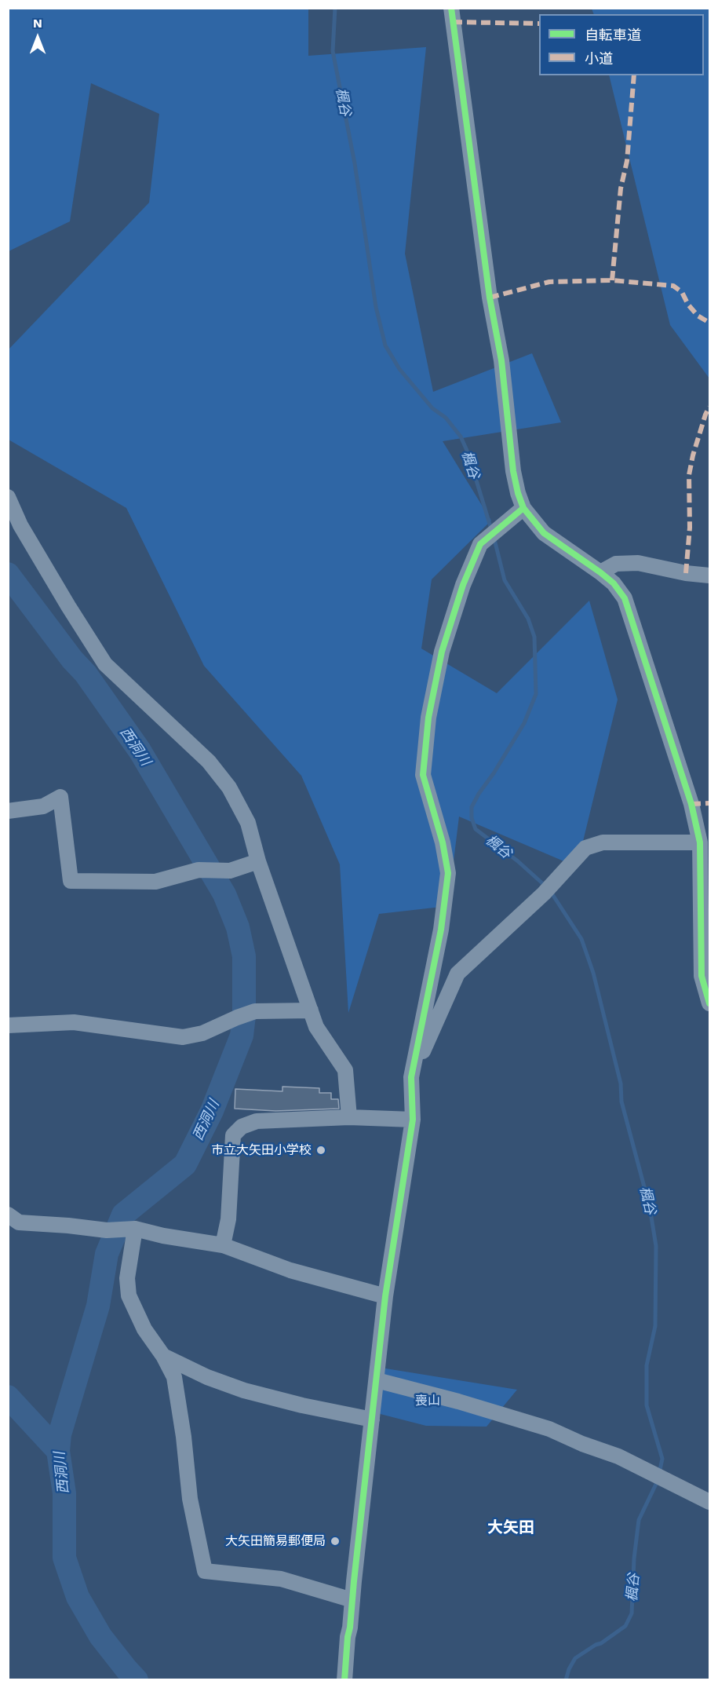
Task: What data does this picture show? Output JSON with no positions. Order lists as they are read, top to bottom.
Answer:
{
  "districts": ["大矢田"],
  "water": ["楓谷", "西洞川"],
  "parks": ["喪山"],
  "places": ["市立大矢田小学校", "大矢田簡易郵便局"],
  "legend": ["自転車道", "小道"],
  "north": "top"
}
